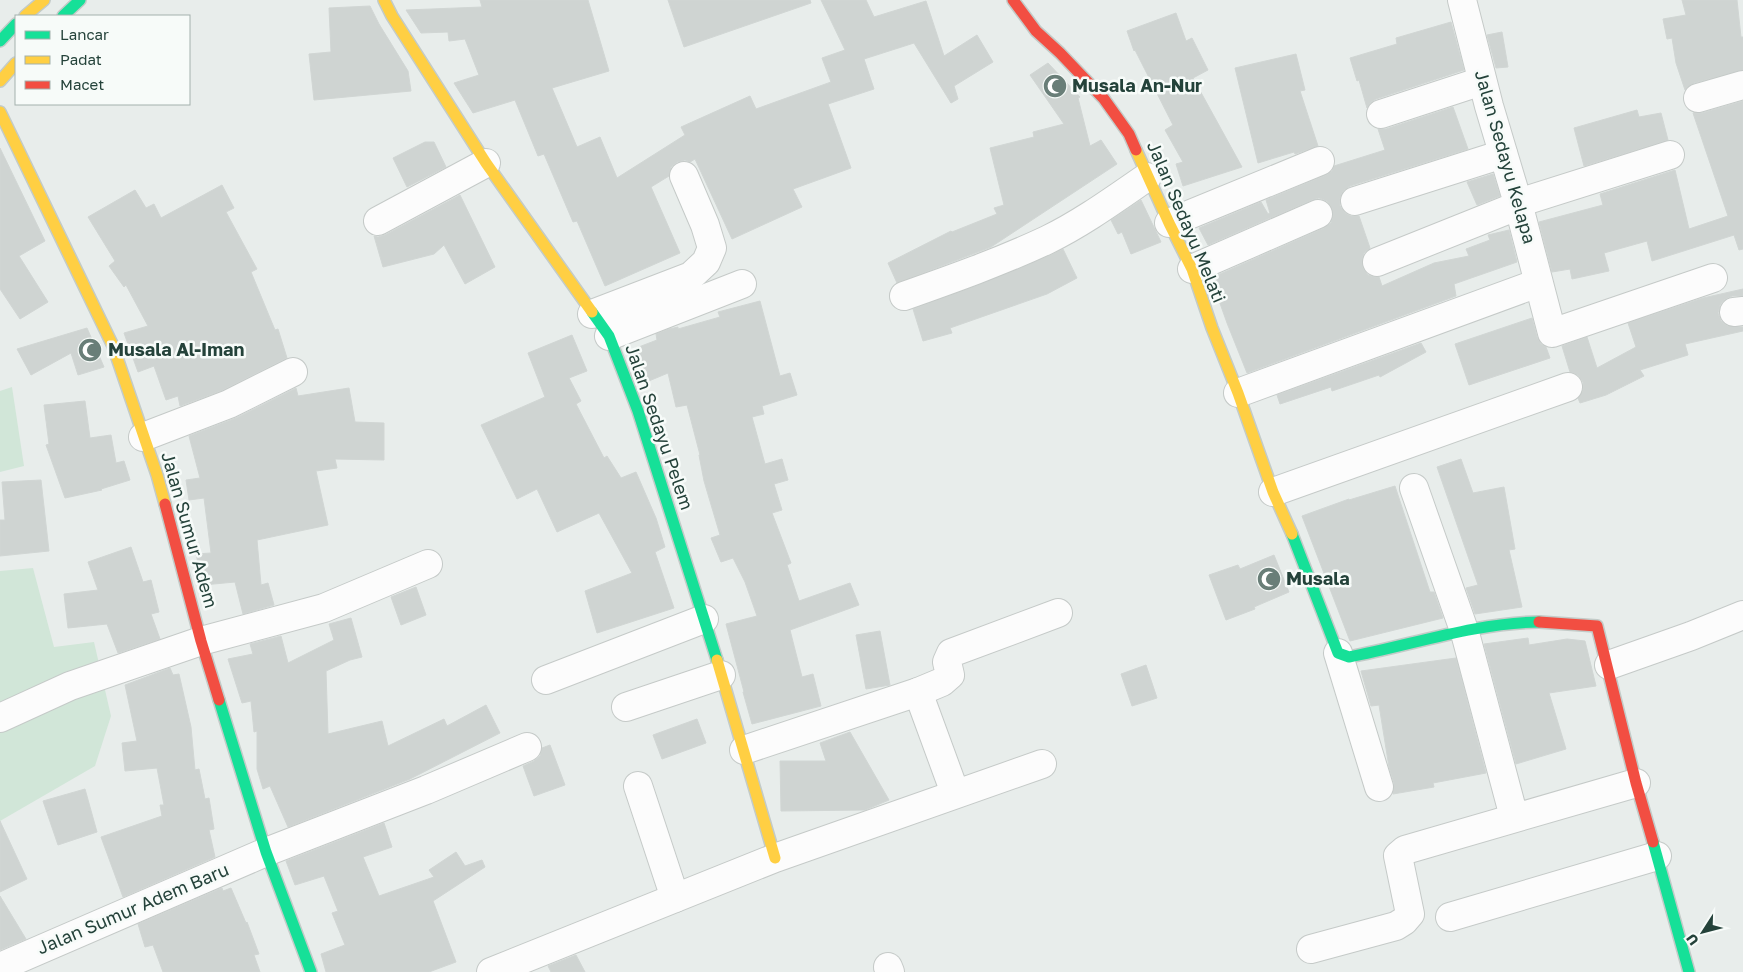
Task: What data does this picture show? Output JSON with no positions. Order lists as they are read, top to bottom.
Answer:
{
  "streets": {
    "street": [
      "Jalan Sedayu Kelapa",
      "Jalan Sedayu Melati",
      "Jalan Sedayu Pelem",
      "Jalan Sumur Adem",
      "Jalan Sumur Adem Baru"
    ]
  },
  "crossings": [
    ["Jalan Sumur Adem", "Jalan Sumur Adem Baru"]
  ],
  "places": {
    "mosque": ["Musala An-Nur", "Musala Al-Iman", "Musala"]
  },
  "legend": ["Lancar", "Padat", "Macet"],
  "north": "bottom left"
}
